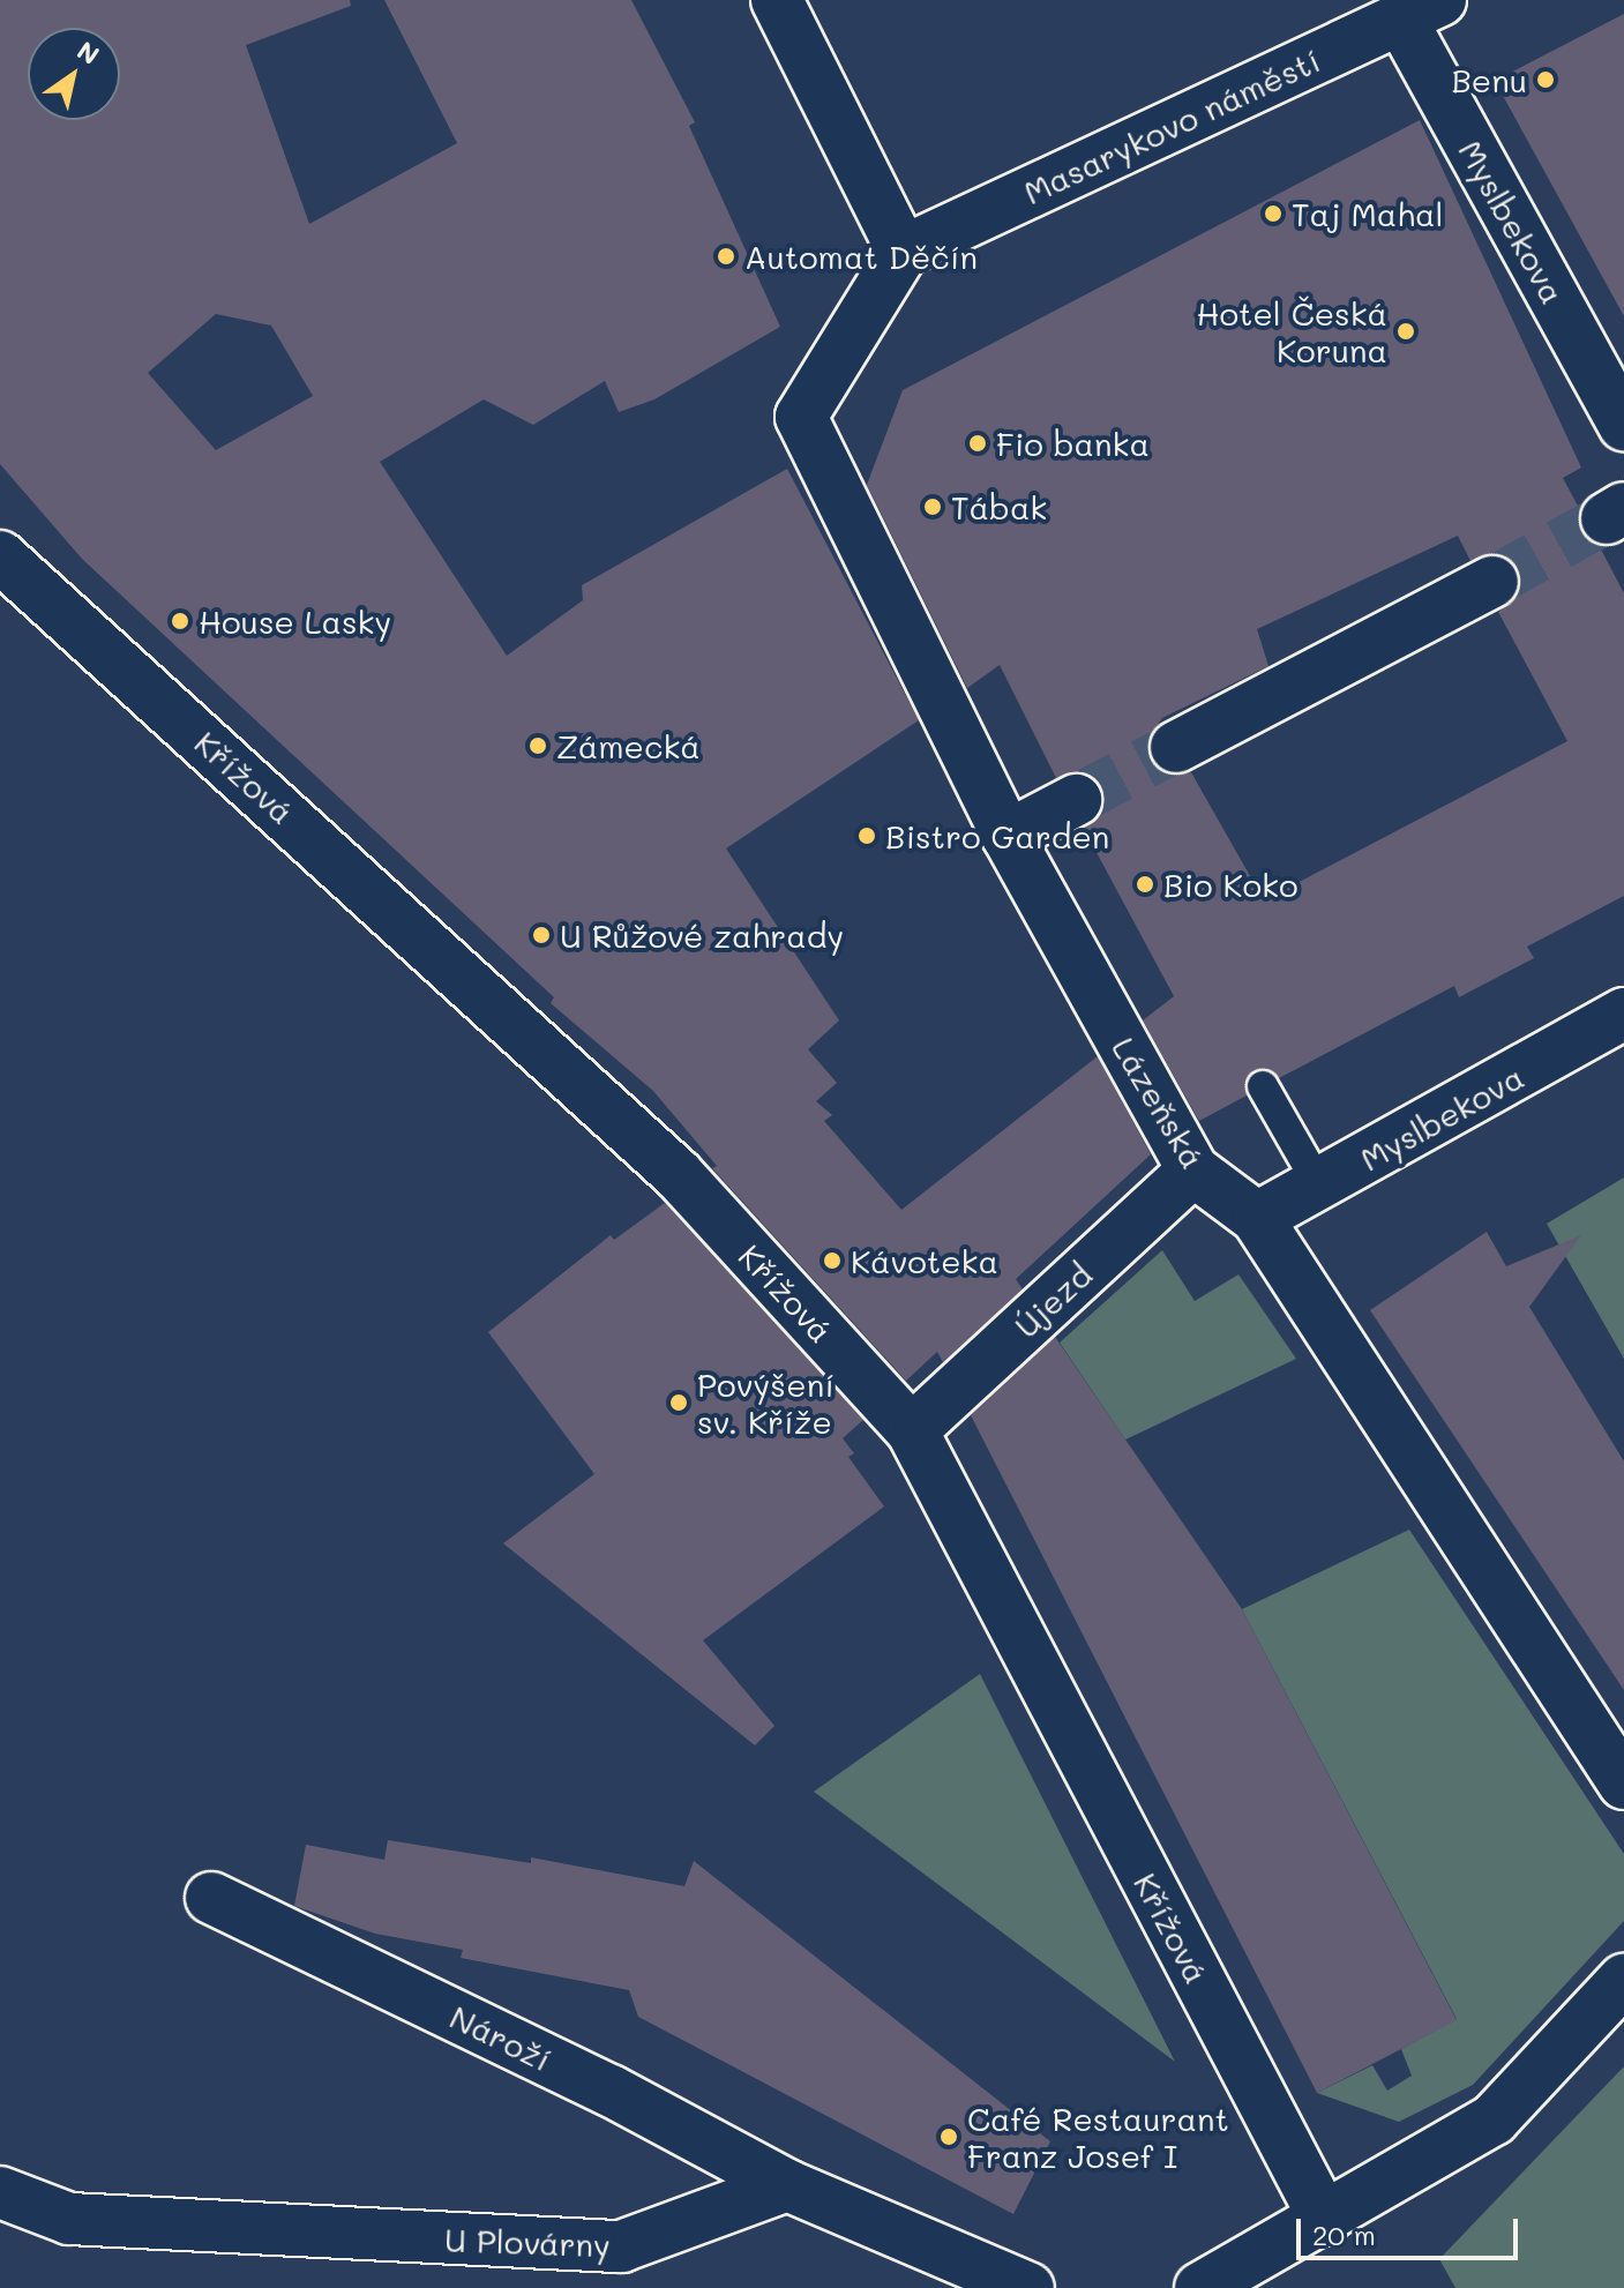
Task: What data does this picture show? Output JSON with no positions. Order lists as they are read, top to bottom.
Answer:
{
  "streets": {
    "street": [
      "Masarykovo náměstí",
      "Myslbekova",
      "Křížová",
      "Lázeňská",
      "Újezd",
      "Nároží",
      "U Plovárny"
    ]
  },
  "crossings": [
    ["Masarykovo náměstí", "Myslbekova"],
    ["Masarykovo náměstí", "Lázeňská"],
    ["Myslbekova", "Lázeňská"],
    ["Křížová", "Újezd"],
    ["Lázeňská", "Újezd"],
    ["Nároží", "U Plovárny"]
  ],
  "places": [
    "Benu",
    "Taj Mahal",
    "Automat Děčín",
    "Hotel Česká Koruna",
    "Fio banka",
    "Tábak",
    "House Lasky",
    "Zámecká",
    "Bistro Garden",
    "Bio Koko",
    "U Růžové zahrady",
    "Kávoteka",
    "Povýšení sv. Kříže",
    "Café Restaurant Franz Josef I"
  ],
  "scale_bar": "20 m",
  "north": "top right"
}
